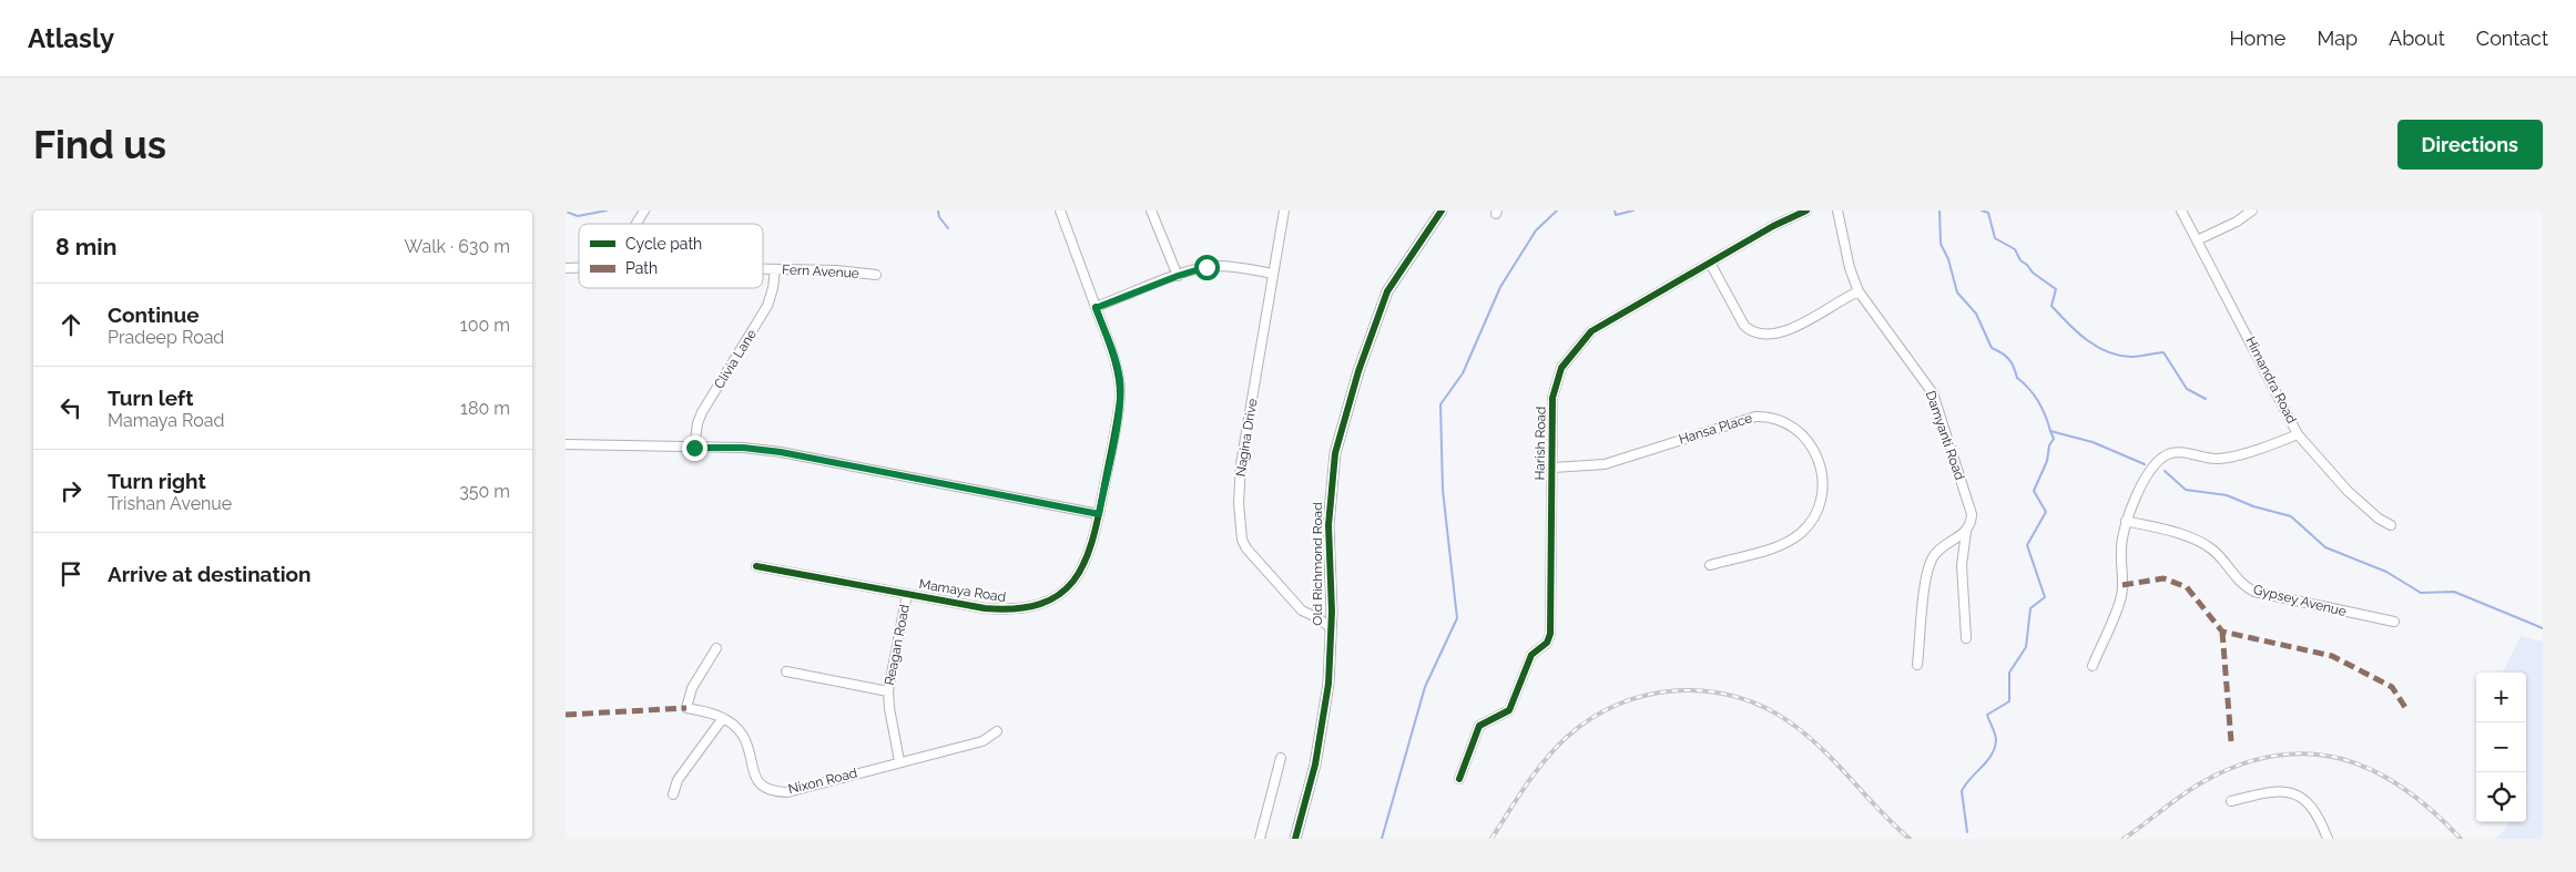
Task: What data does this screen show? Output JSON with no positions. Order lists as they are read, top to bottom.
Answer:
{
  "streets": {
    "street": [
      "Fern Avenue",
      "Clivia Lane",
      "Himandra Road",
      "Hansa Place",
      "Damyanti Road",
      "Nagina Drive",
      "Harish Road",
      "Old Richmond Road",
      "Mamaya Road",
      "Gypsey Avenue",
      "Reagan Road",
      "Nixon Road"
    ]
  },
  "crossings": [
    ["Fern Avenue", "Clivia Lane"],
    ["Hansa Place", "Harish Road"],
    ["Nagina Drive", "Old Richmond Road"],
    ["Mamaya Road", "Reagan Road"],
    ["Reagan Road", "Nixon Road"]
  ],
  "legend": ["Cycle path", "Path"],
  "page": {
    "header": "Atlasly",
    "nav": [
      "Home",
      "Map",
      "About",
      "Contact"
    ],
    "buttons": "Directions",
    "title": "Find us",
    "heading": ["8 min", "Walk · 630 m"],
    "list": [
      ["Continue", "Pradeep Road", "100 m"],
      ["Turn left", "Mamaya Road", "180 m"],
      ["Turn right", "Trishan Avenue", "350 m"],
      "Arrive at destination"
    ],
    "map_buttons": ["+", "−"]
  }
}
